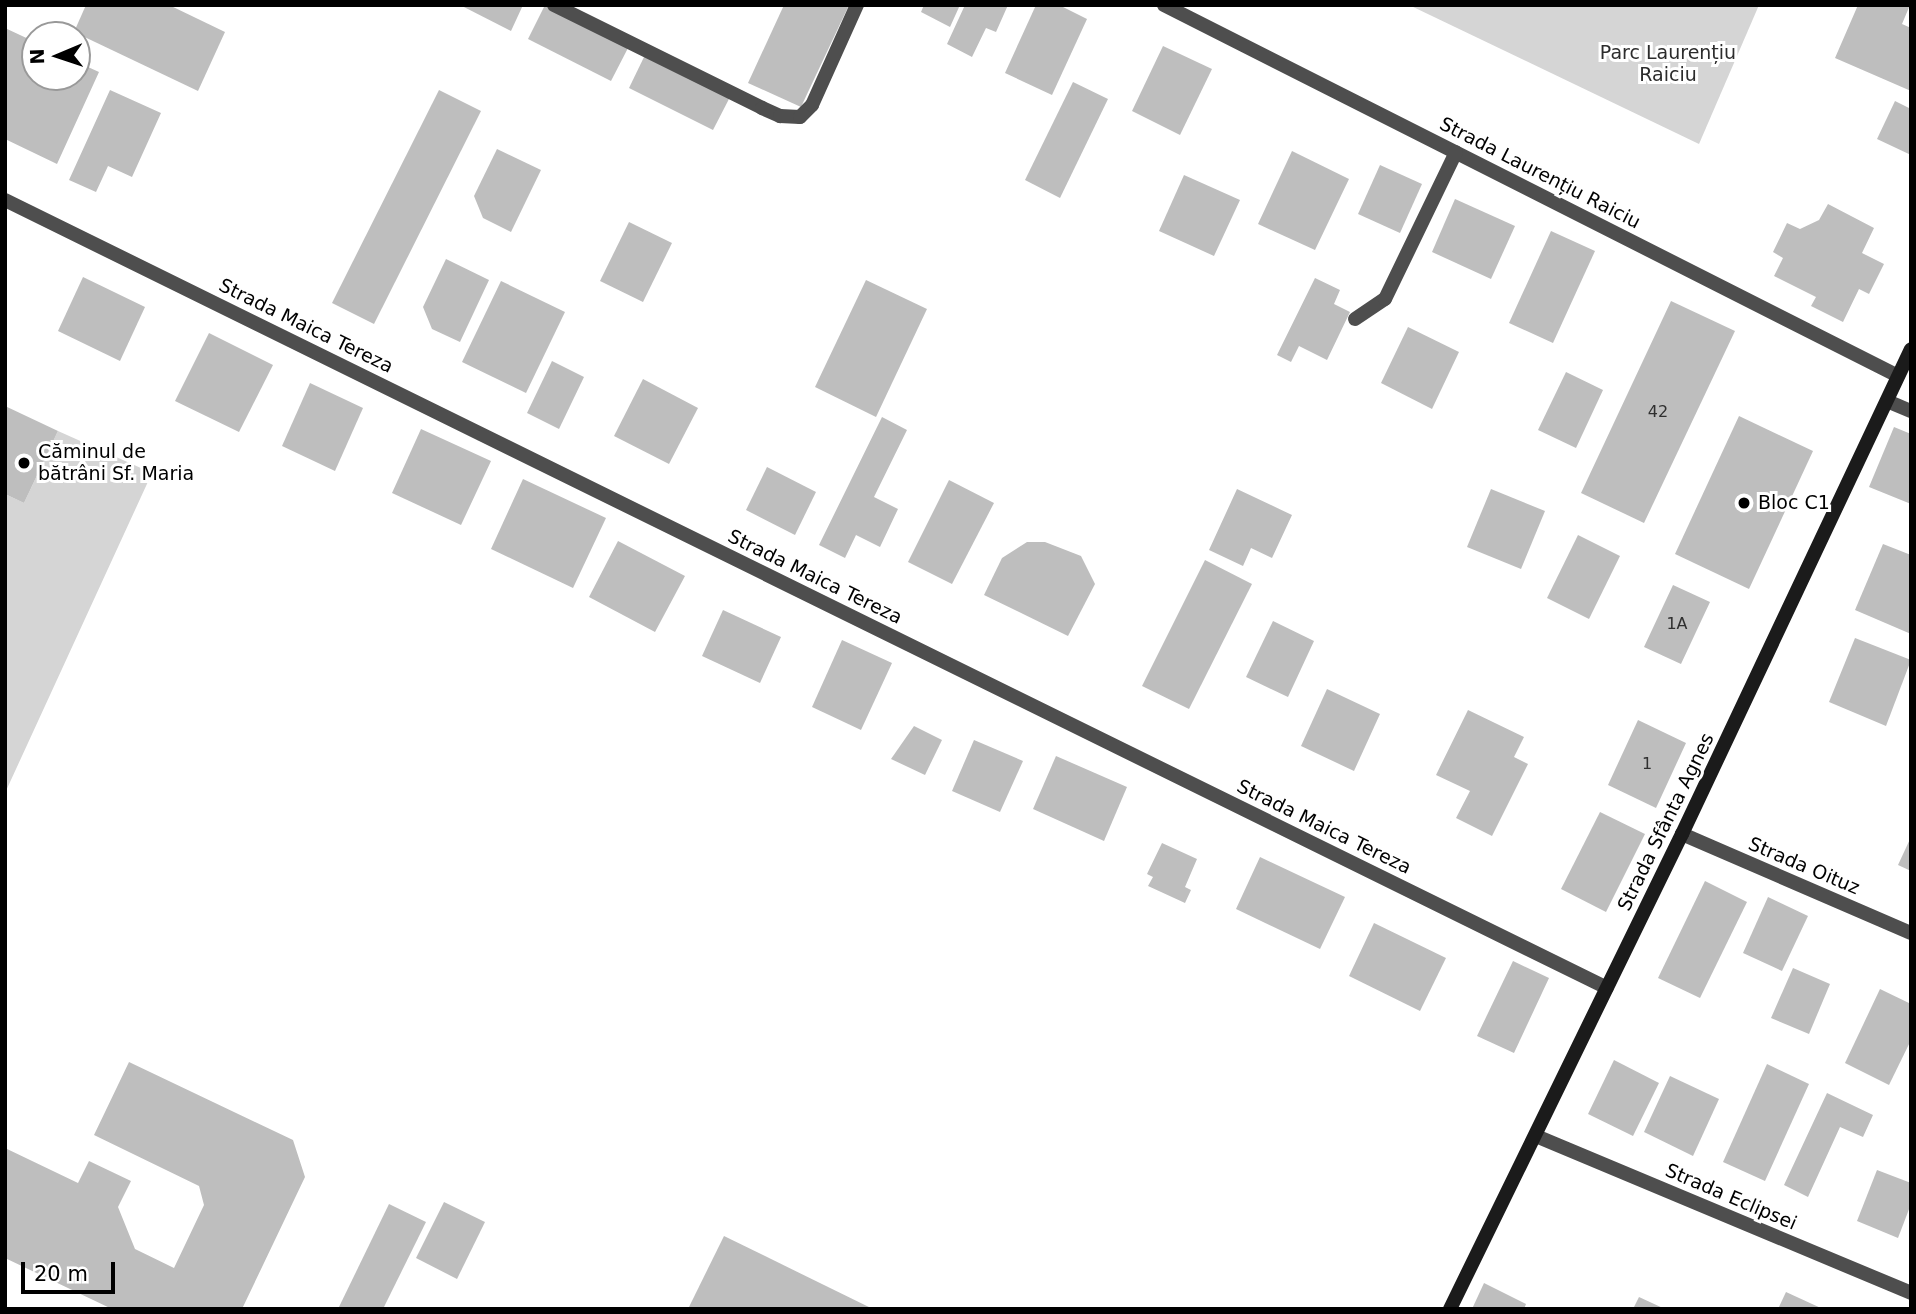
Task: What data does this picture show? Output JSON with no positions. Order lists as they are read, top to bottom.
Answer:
{
  "streets": {
    "street": [
      "Strada Laurențiu Raiciu",
      "Strada Maica Tereza",
      "Strada Sfânta Agnes",
      "Strada Oituz",
      "Strada Eclipsei"
    ]
  },
  "crossings": [
    ["Strada Laurențiu Raiciu", "Strada Sfânta Agnes"],
    ["Strada Maica Tereza", "Strada Sfânta Agnes"],
    ["Strada Sfânta Agnes", "Strada Oituz"],
    ["Strada Sfânta Agnes", "Strada Eclipsei"]
  ],
  "parks": ["Parc Laurențiu Raiciu"],
  "places": ["Căminul de bătrâni Sf. Maria", "Bloc C1"],
  "house_numbers": ["42", "1A", "1"],
  "scale_bar": "20 m",
  "north": "left"
}
